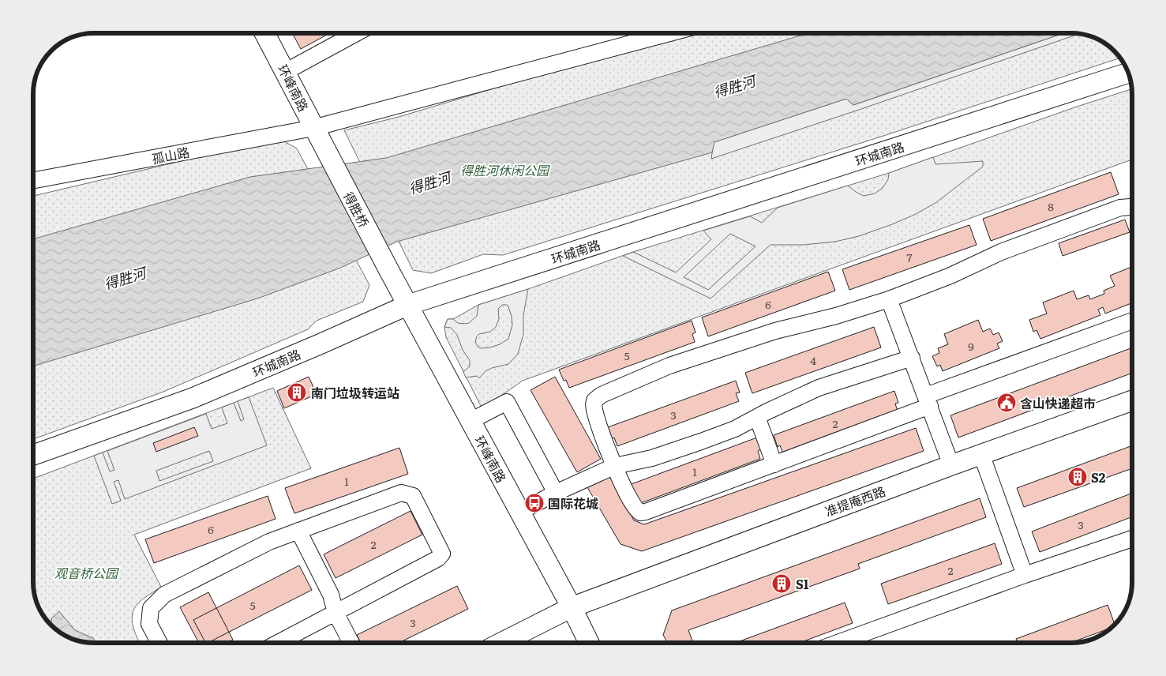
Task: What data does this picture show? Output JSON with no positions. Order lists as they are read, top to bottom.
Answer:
{
  "streets": {
    "main road": [
      "环峰南路",
      "环城南路",
      "得胜桥",
      "准提庵西路"
    ],
    "street": ["孤山路"]
  },
  "crossings": [
    ["环峰南路", "环城南路"],
    ["环峰南路", "孤山路"],
    ["环峰南路", "得胜桥"],
    ["环峰南路", "准提庵西路"]
  ],
  "water": ["得胜河"],
  "parks": ["得胜河休闲公园", "观音桥公园"],
  "places": {
    "building": ["南门垃圾转运站", "S2", "S1"],
    "public building": ["含山快递超市"],
    "bus stop": ["国际花城"]
  },
  "house_numbers": [
    "8",
    "7",
    "6",
    "9",
    "5",
    "4",
    "3",
    "2",
    "1",
    "1",
    "3",
    "6",
    "2",
    "2",
    "5",
    "3"
  ]
}
